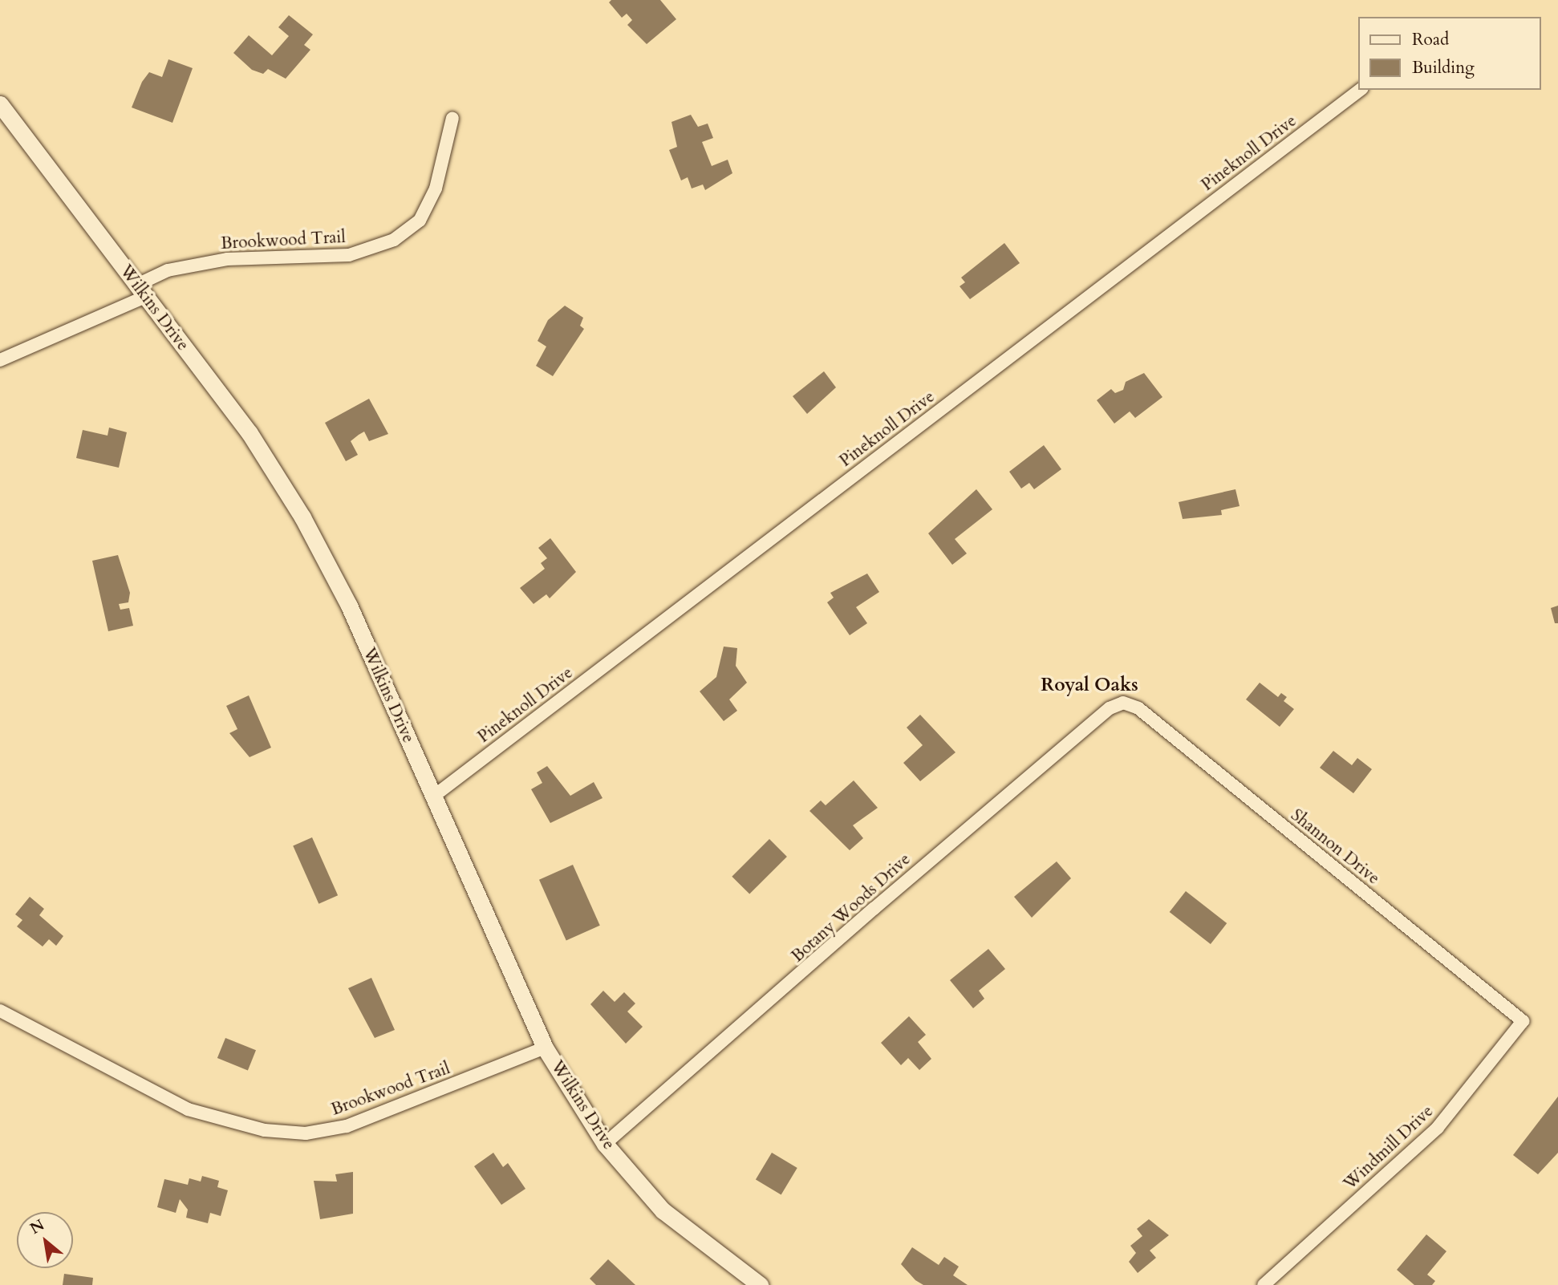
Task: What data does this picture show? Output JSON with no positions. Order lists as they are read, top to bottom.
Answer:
{
  "streets": {
    "street": [
      "Pineknoll Drive",
      "Brookwood Trail",
      "Wilkins Drive",
      "Shannon Drive",
      "Botany Woods Drive",
      "Windmill Drive"
    ]
  },
  "crossings": [
    ["Pineknoll Drive", "Wilkins Drive"],
    ["Brookwood Trail", "Wilkins Drive"],
    ["Wilkins Drive", "Botany Woods Drive"],
    ["Shannon Drive", "Botany Woods Drive"],
    ["Shannon Drive", "Windmill Drive"]
  ],
  "districts": ["Royal Oaks"],
  "legend": ["Road", "Building"],
  "north": "top left"
}
